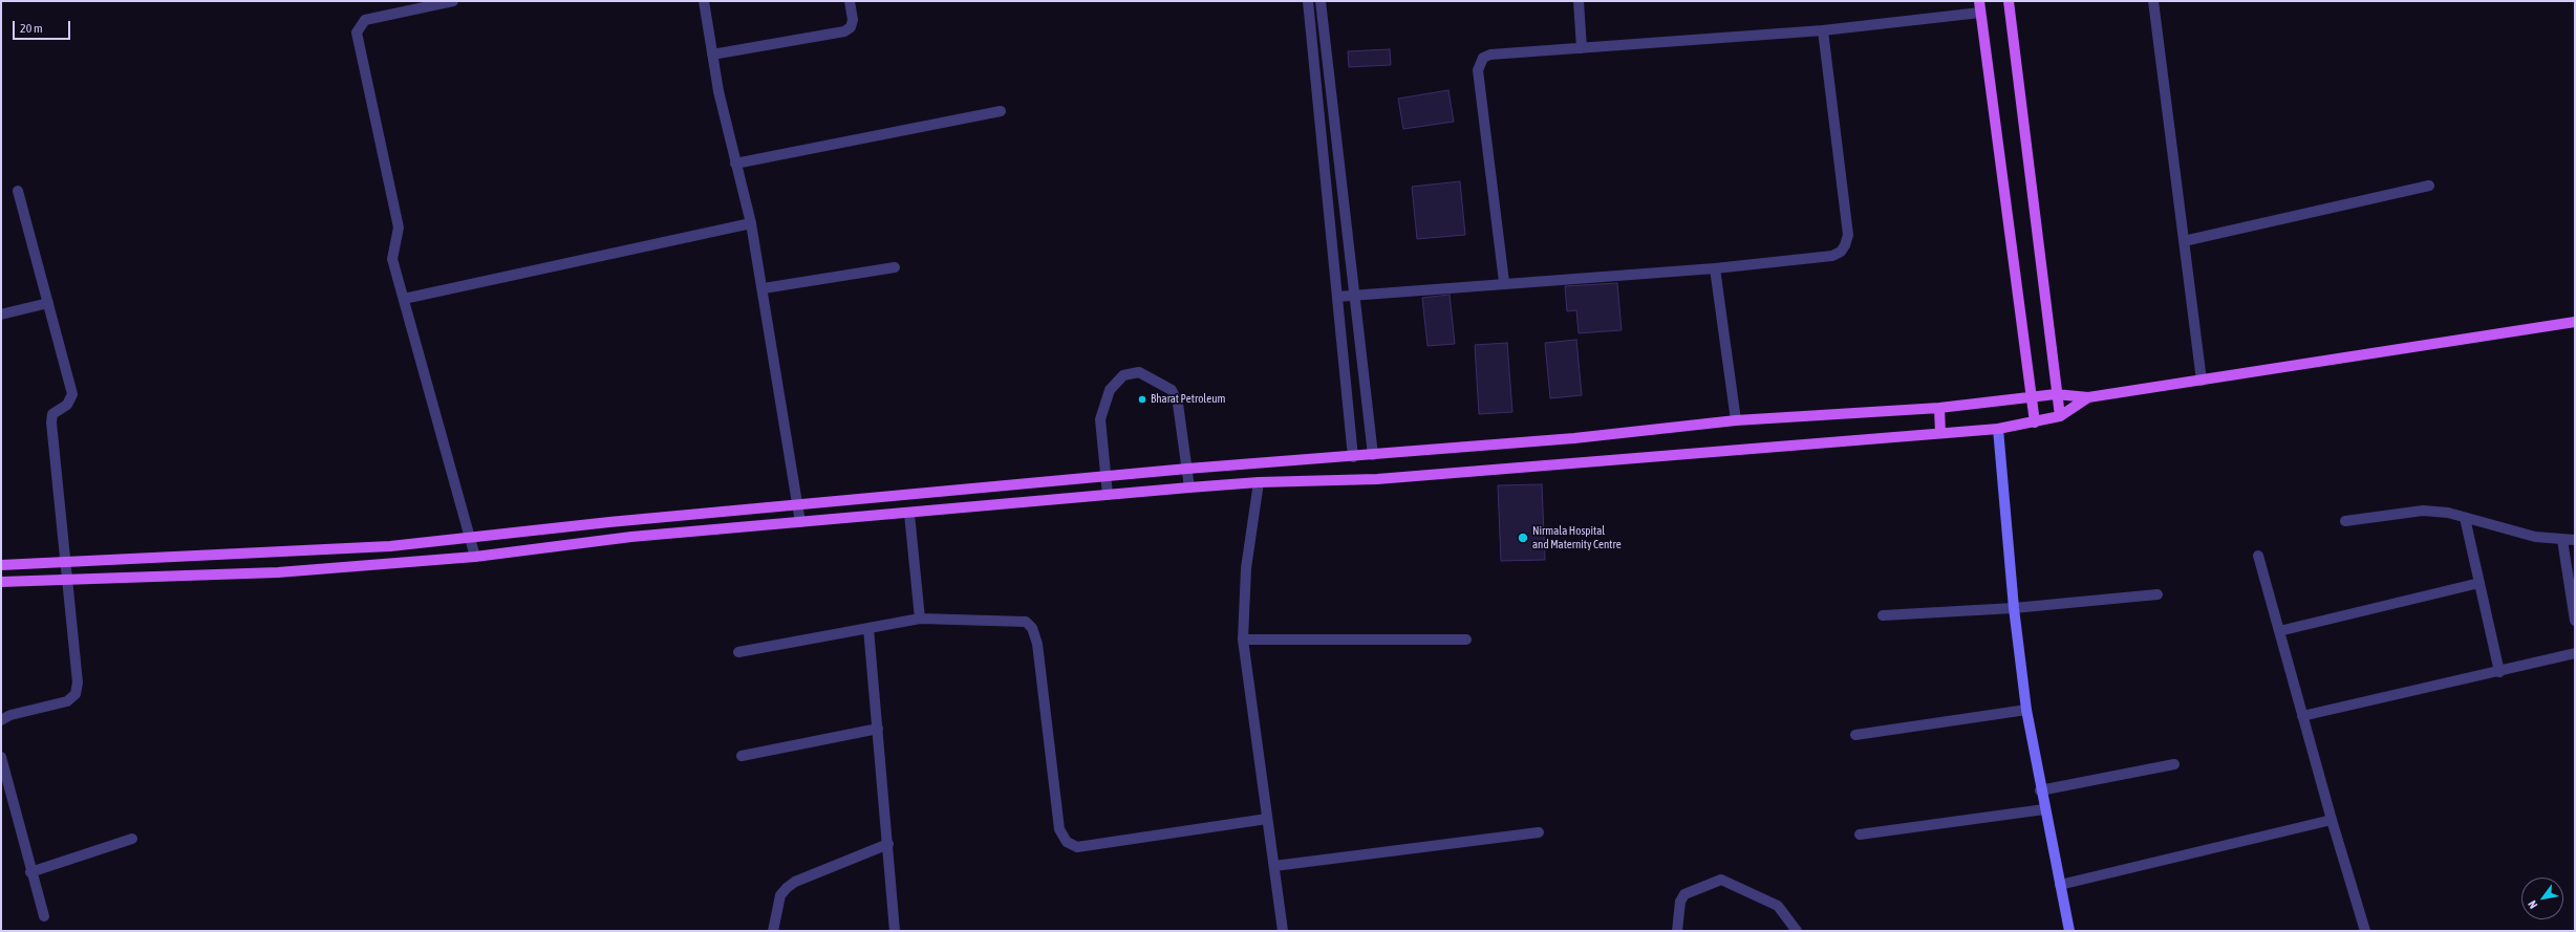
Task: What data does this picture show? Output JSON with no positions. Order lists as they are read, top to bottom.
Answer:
{
  "places": ["Bharat Petroleum", "Nirmala Hospital and Maternity Centre"],
  "scale_bar": "20 m",
  "north": "bottom left"
}
